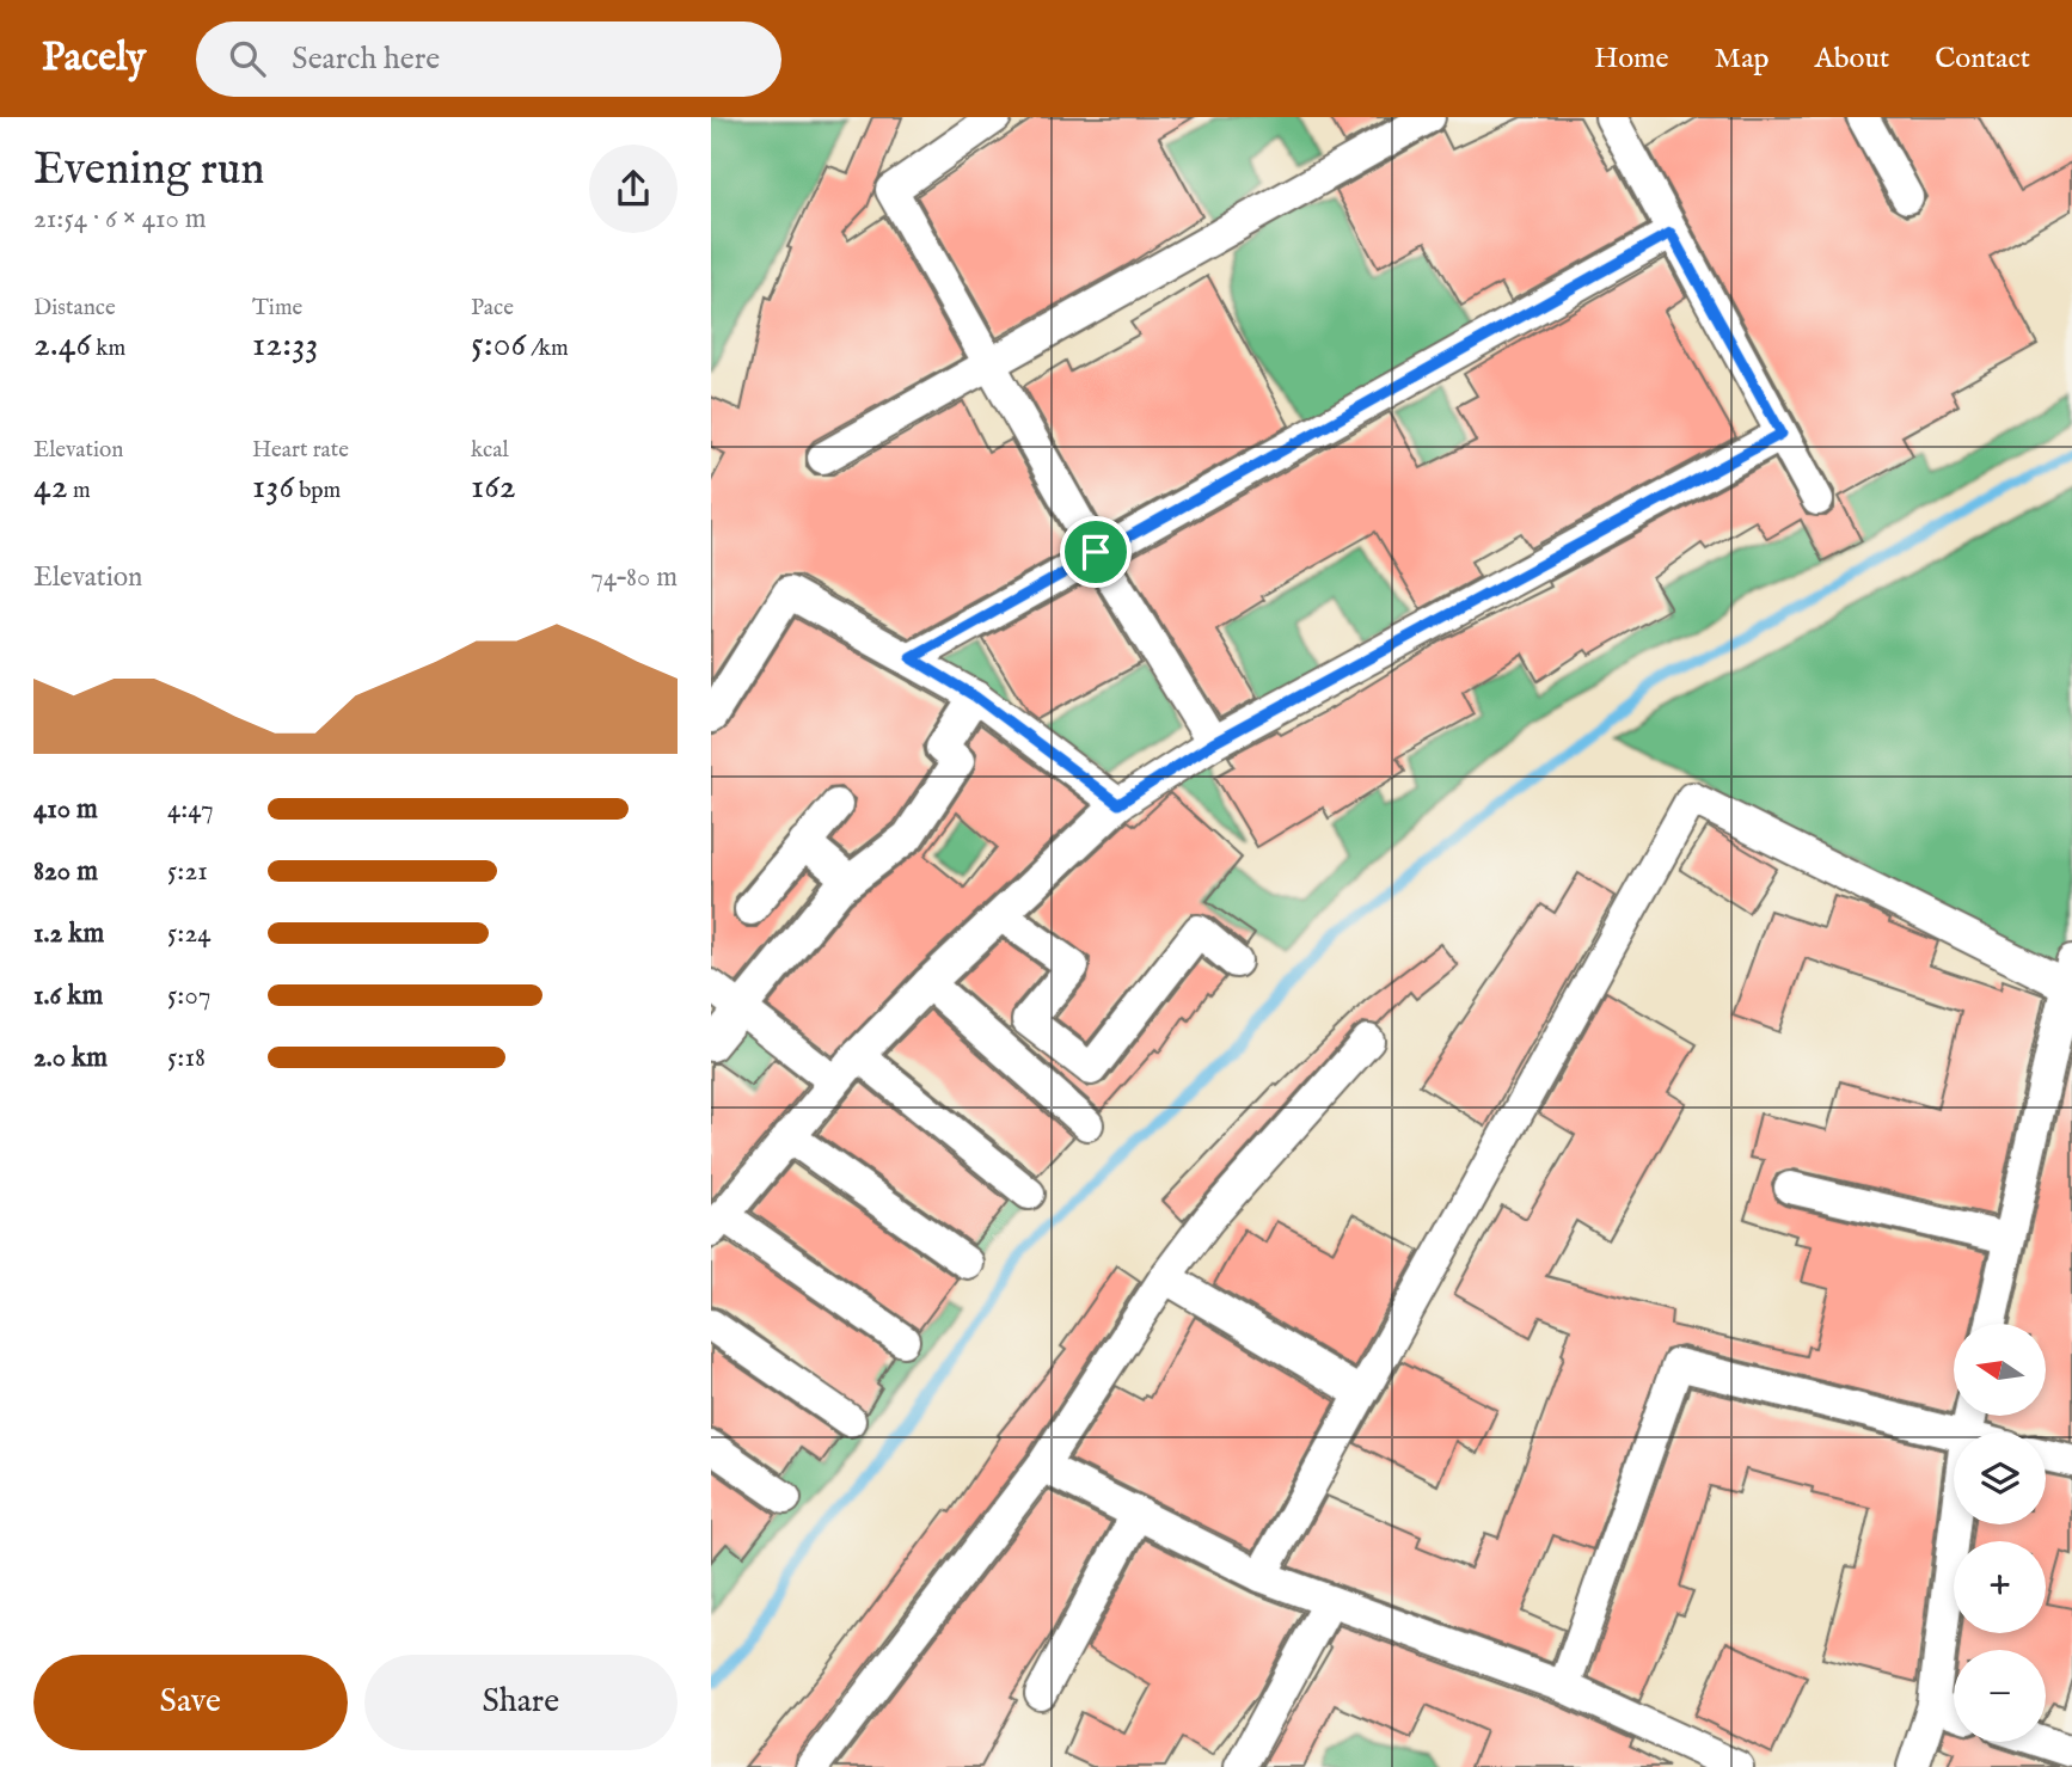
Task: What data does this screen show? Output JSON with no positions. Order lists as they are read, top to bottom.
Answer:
{
  "north": "left",
  "page": {
    "header": "Pacely",
    "search": "Search here",
    "nav": [
      "Home",
      "Map",
      "About",
      "Contact"
    ],
    "heading": ["Evening run", "21:54 · 6 × 410 m"],
    "stats": [
      ["Distance", "2.46 km"],
      ["Time", "12:33"],
      ["Pace", "5:06 /km"],
      ["Elevation", "42 m"],
      ["Heart rate", "136 bpm"],
      ["kcal", "162"]
    ],
    "chart": ["Elevation", "74–80 m"],
    "list": [
      {
        "name": "410 m",
        "note": "4:47"
      },
      {
        "name": "820 m",
        "note": "5:21"
      },
      {
        "name": "1.2 km",
        "note": "5:24"
      },
      {
        "name": "1.6 km",
        "note": "5:07"
      },
      {
        "name": "2.0 km",
        "note": "5:18"
      }
    ],
    "map_buttons": ["+", "−"],
    "buttons": ["Save", "Share"]
  }
}
